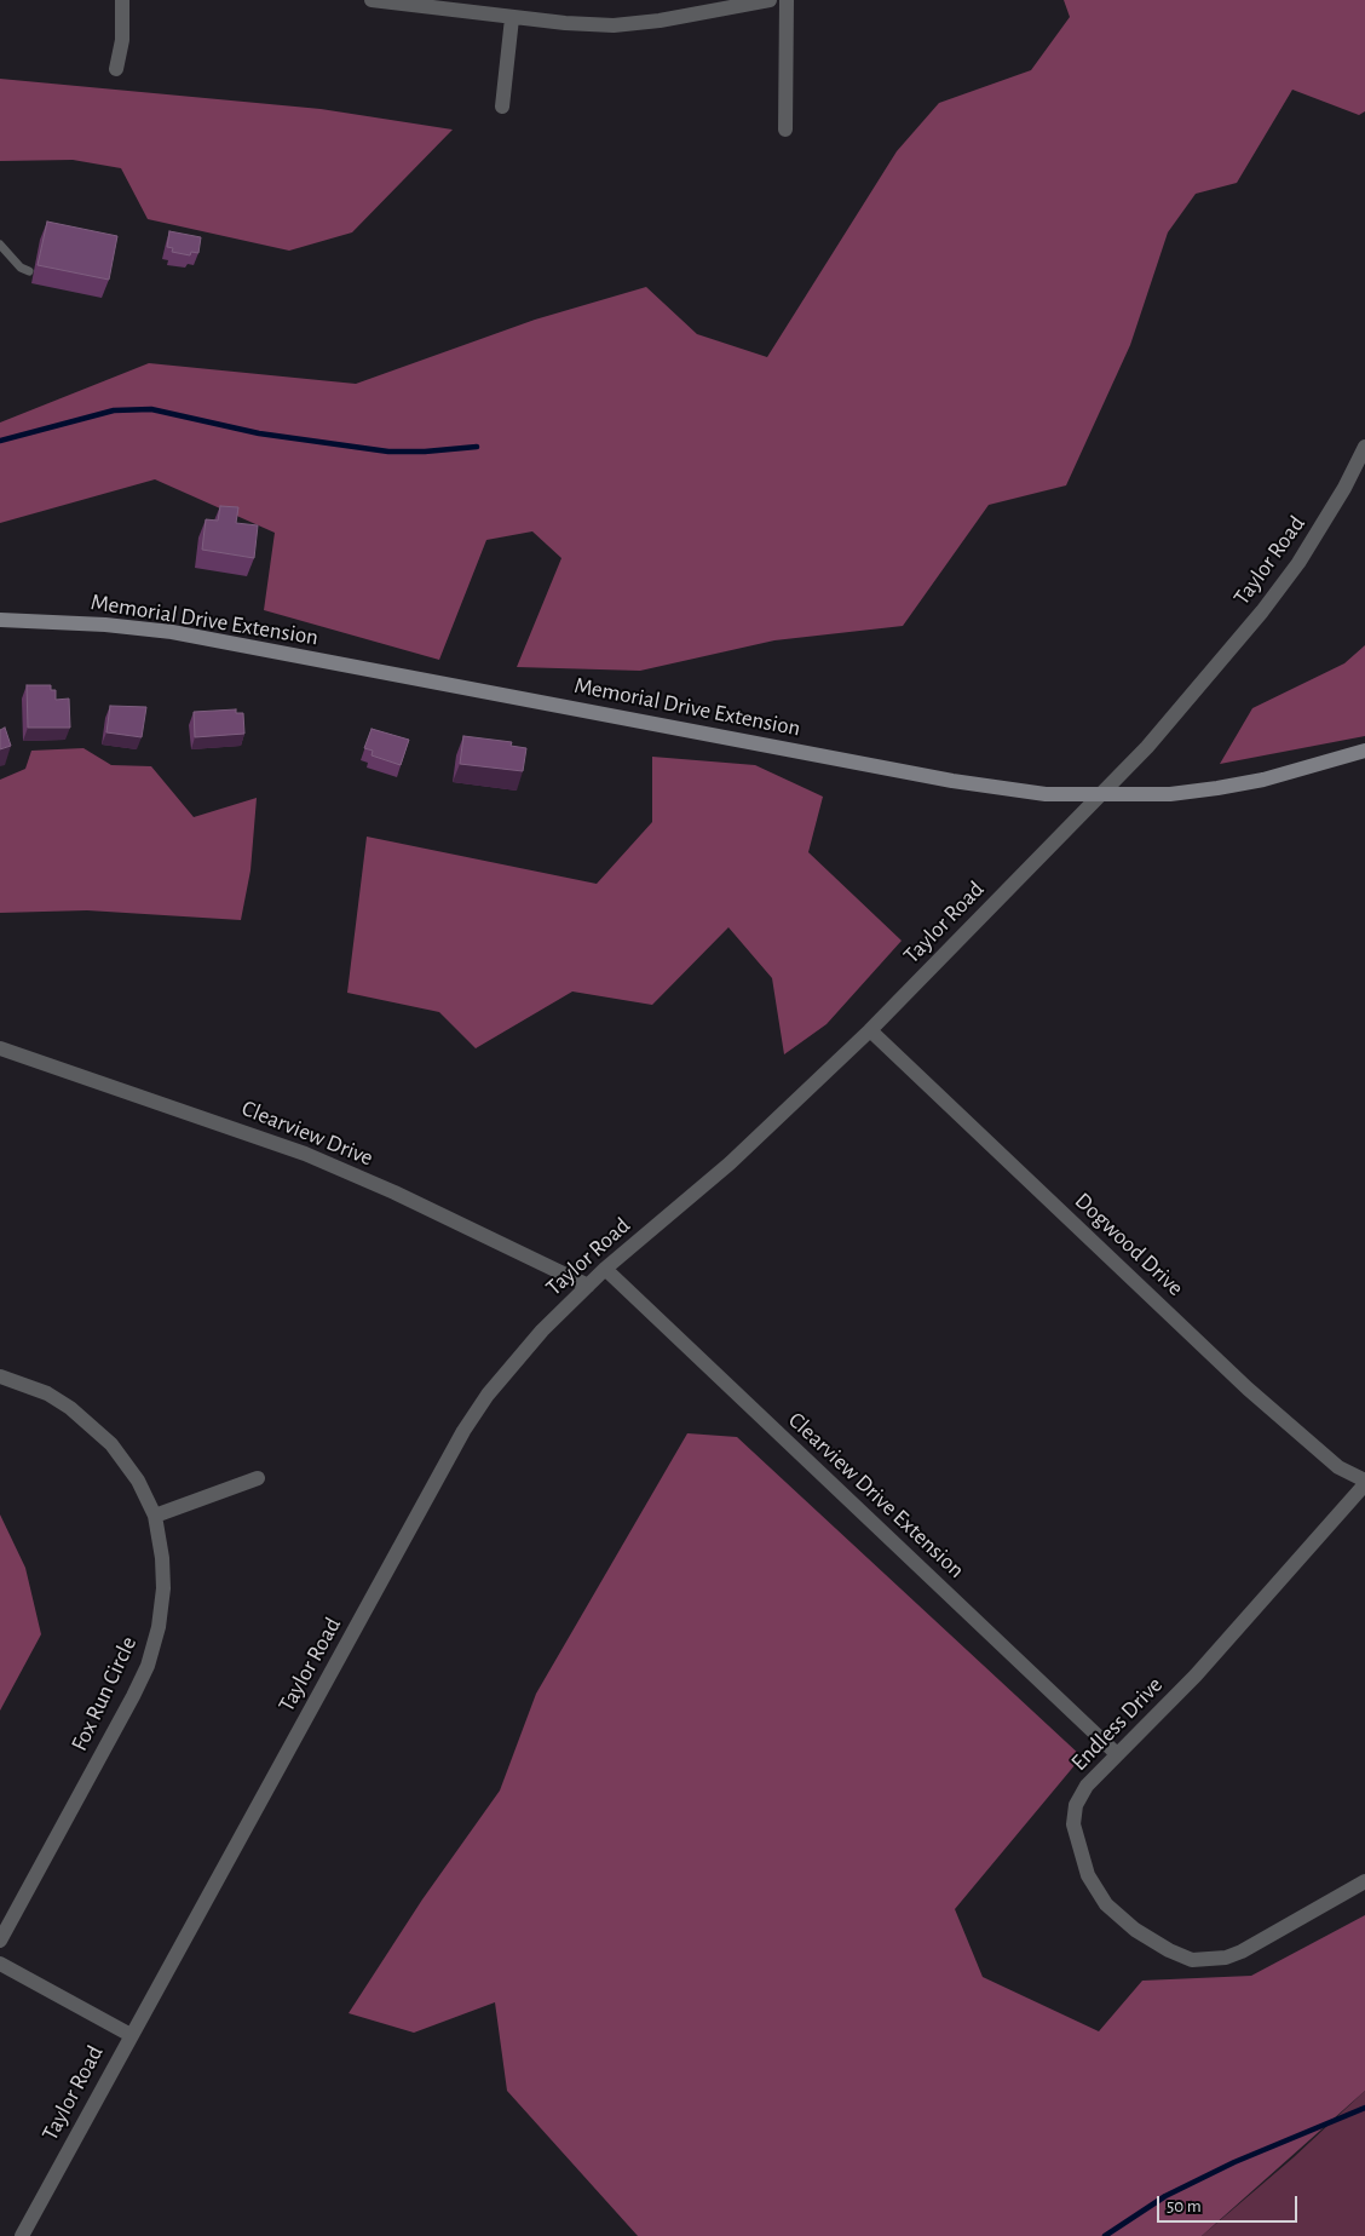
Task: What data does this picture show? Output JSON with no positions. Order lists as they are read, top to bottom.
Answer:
{
  "streets": {
    "street": [
      "Taylor Road",
      "Memorial Drive Extension",
      "Clearview Drive",
      "Dogwood Drive",
      "Clearview Drive Extension",
      "Fox Run Circle",
      "Endless Drive"
    ]
  },
  "crossings": [
    ["Taylor Road", "Memorial Drive Extension"],
    ["Taylor Road", "Clearview Drive"],
    ["Taylor Road", "Dogwood Drive"],
    ["Taylor Road", "Clearview Drive Extension"],
    ["Dogwood Drive", "Endless Drive"],
    ["Clearview Drive Extension", "Endless Drive"]
  ],
  "scale_bar": "50 m"
}
